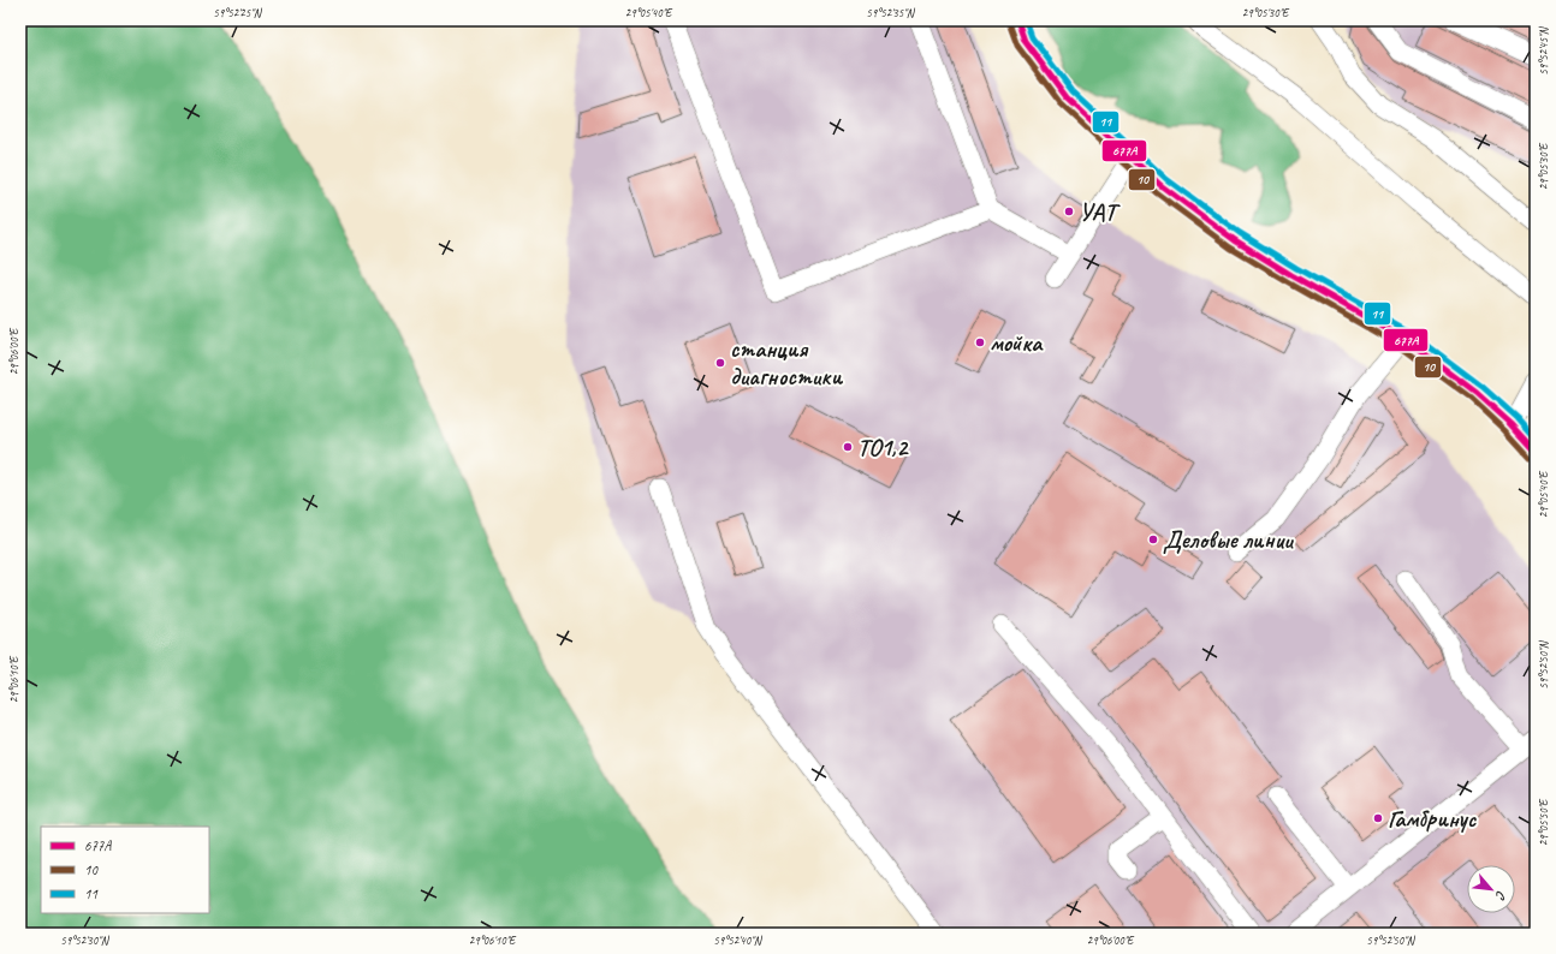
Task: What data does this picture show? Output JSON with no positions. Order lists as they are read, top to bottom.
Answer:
{
  "places": [
    "УАТ",
    "мойка",
    "станция диагностики",
    "ТО1,2",
    "Деловые линии",
    "Гамбринус"
  ],
  "lines": ["transit line 677А", "transit line 11", "transit line 10"],
  "legend": ["677А", "10", "11"],
  "north": "bottom right",
  "coordinates": [
    "59°52'25\"N",
    "29°05'40\"E",
    "59°52'35\"N",
    "29°05'30\"E",
    "59°52'45\"N",
    "29°06'00\"E",
    "59°52'50\"N",
    "29°06'10\"E",
    "29°05'50\"E",
    "59°52'30\"N",
    "59°52'40\"N"
  ]
}
